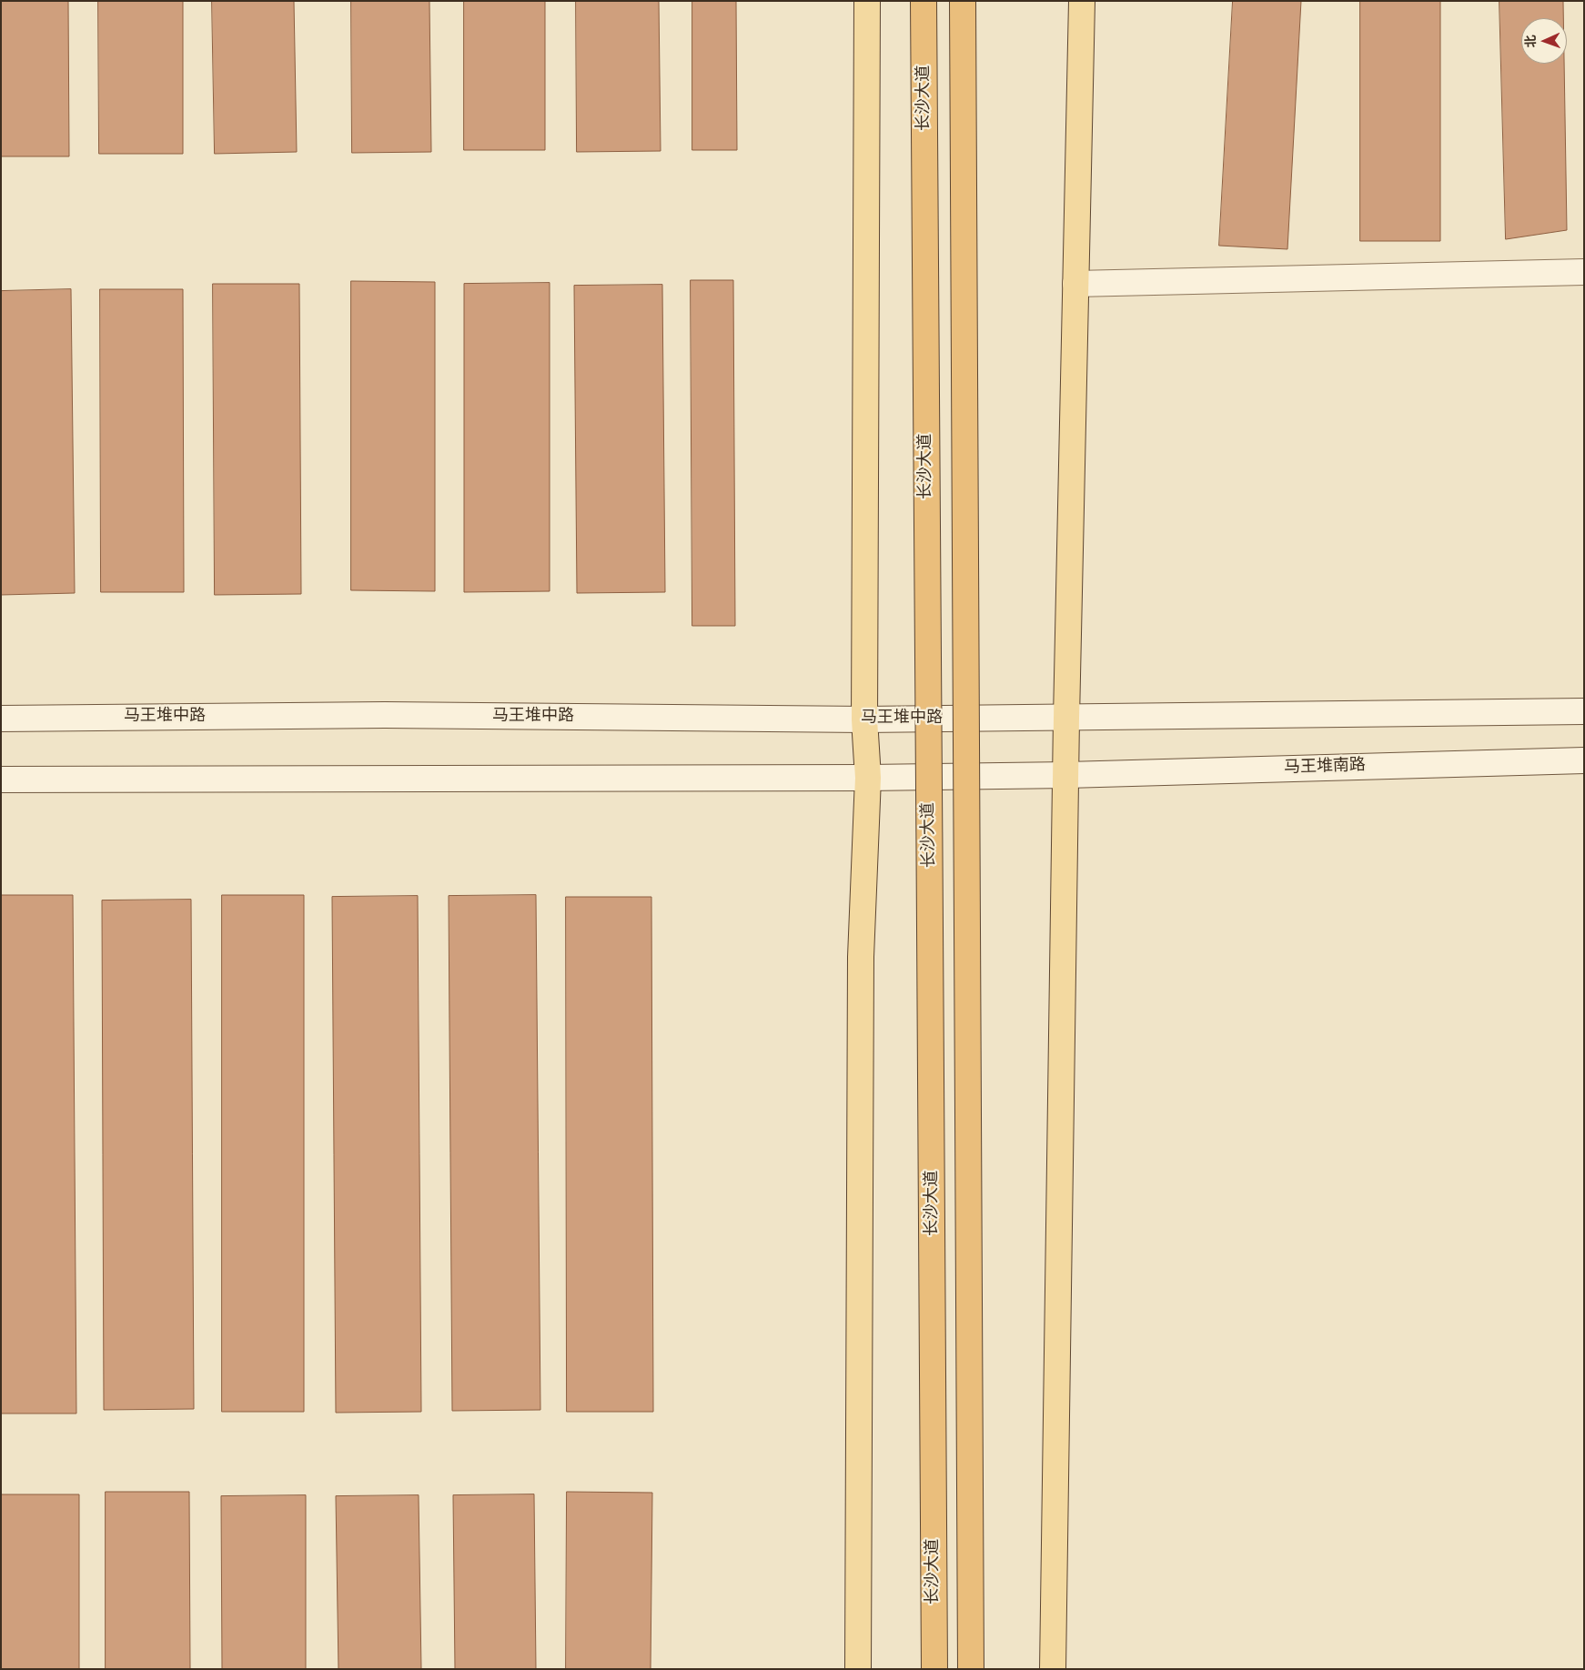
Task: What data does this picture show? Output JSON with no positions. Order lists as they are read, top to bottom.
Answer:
{
  "streets": {
    "highway": ["长沙大道"],
    "main road": ["马王堆中路", "马王堆南路"]
  },
  "north": "left"
}
